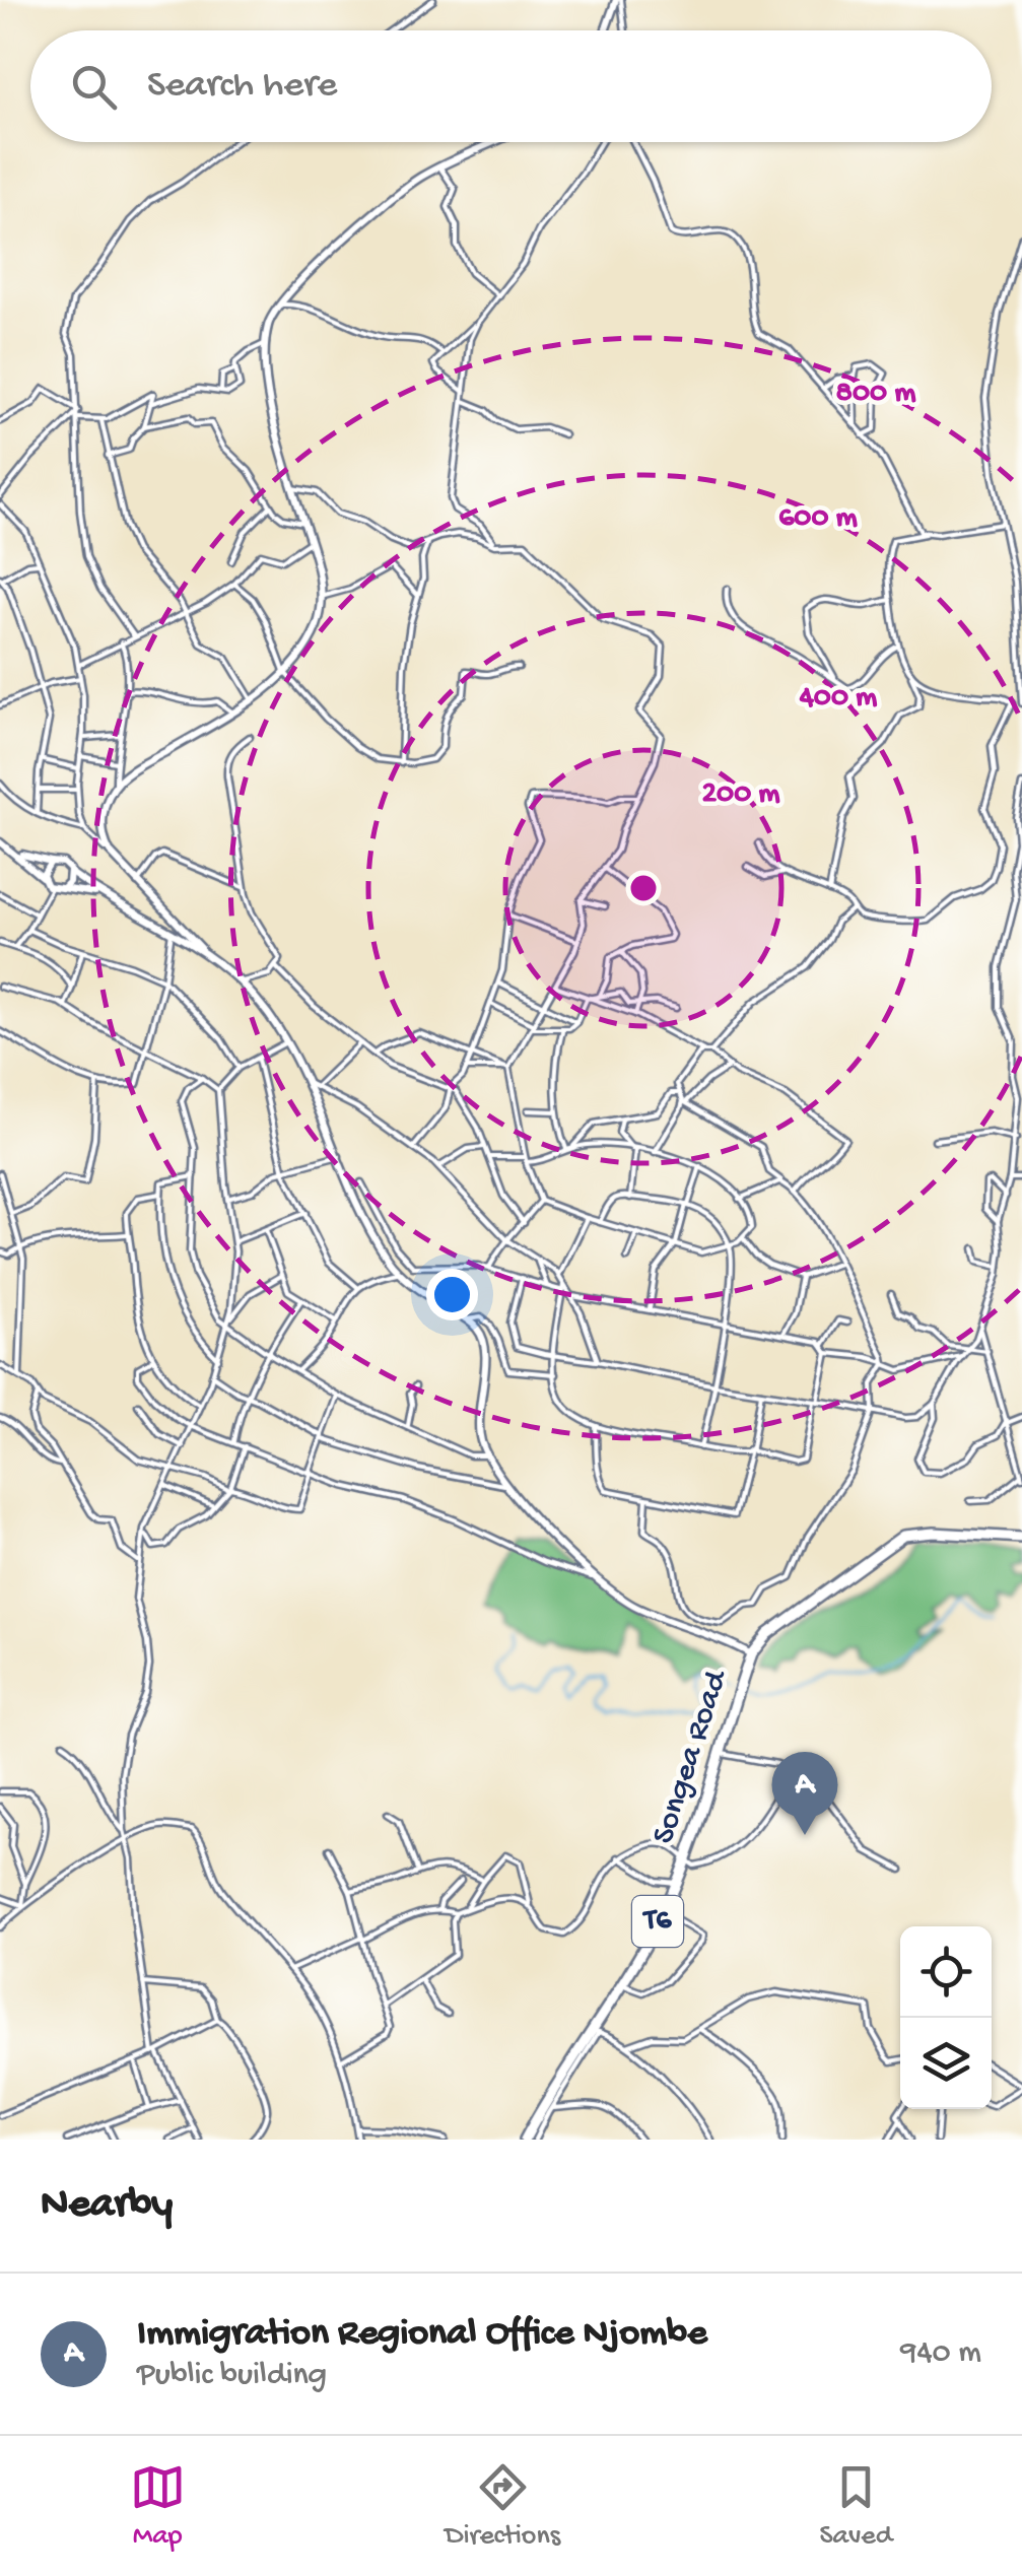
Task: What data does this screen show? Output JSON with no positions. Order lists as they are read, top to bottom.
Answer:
{
  "streets": {
    "highway": ["Songea Road", "T6"]
  },
  "crossings": [
    ["Songea Road", "T6"]
  ],
  "page": {
    "search": "Search here",
    "pins": "A",
    "heading": "Nearby",
    "list": [
      {
        "mark": "A",
        "name": "Immigration Regional Office Njombe",
        "note": "Public building",
        "value": "940 m"
      }
    ],
    "nav": ["Map", "Directions", "Saved"]
  },
  "rings": [
    "800 m",
    "600 m",
    "400 m",
    "200 m"
  ]
}
